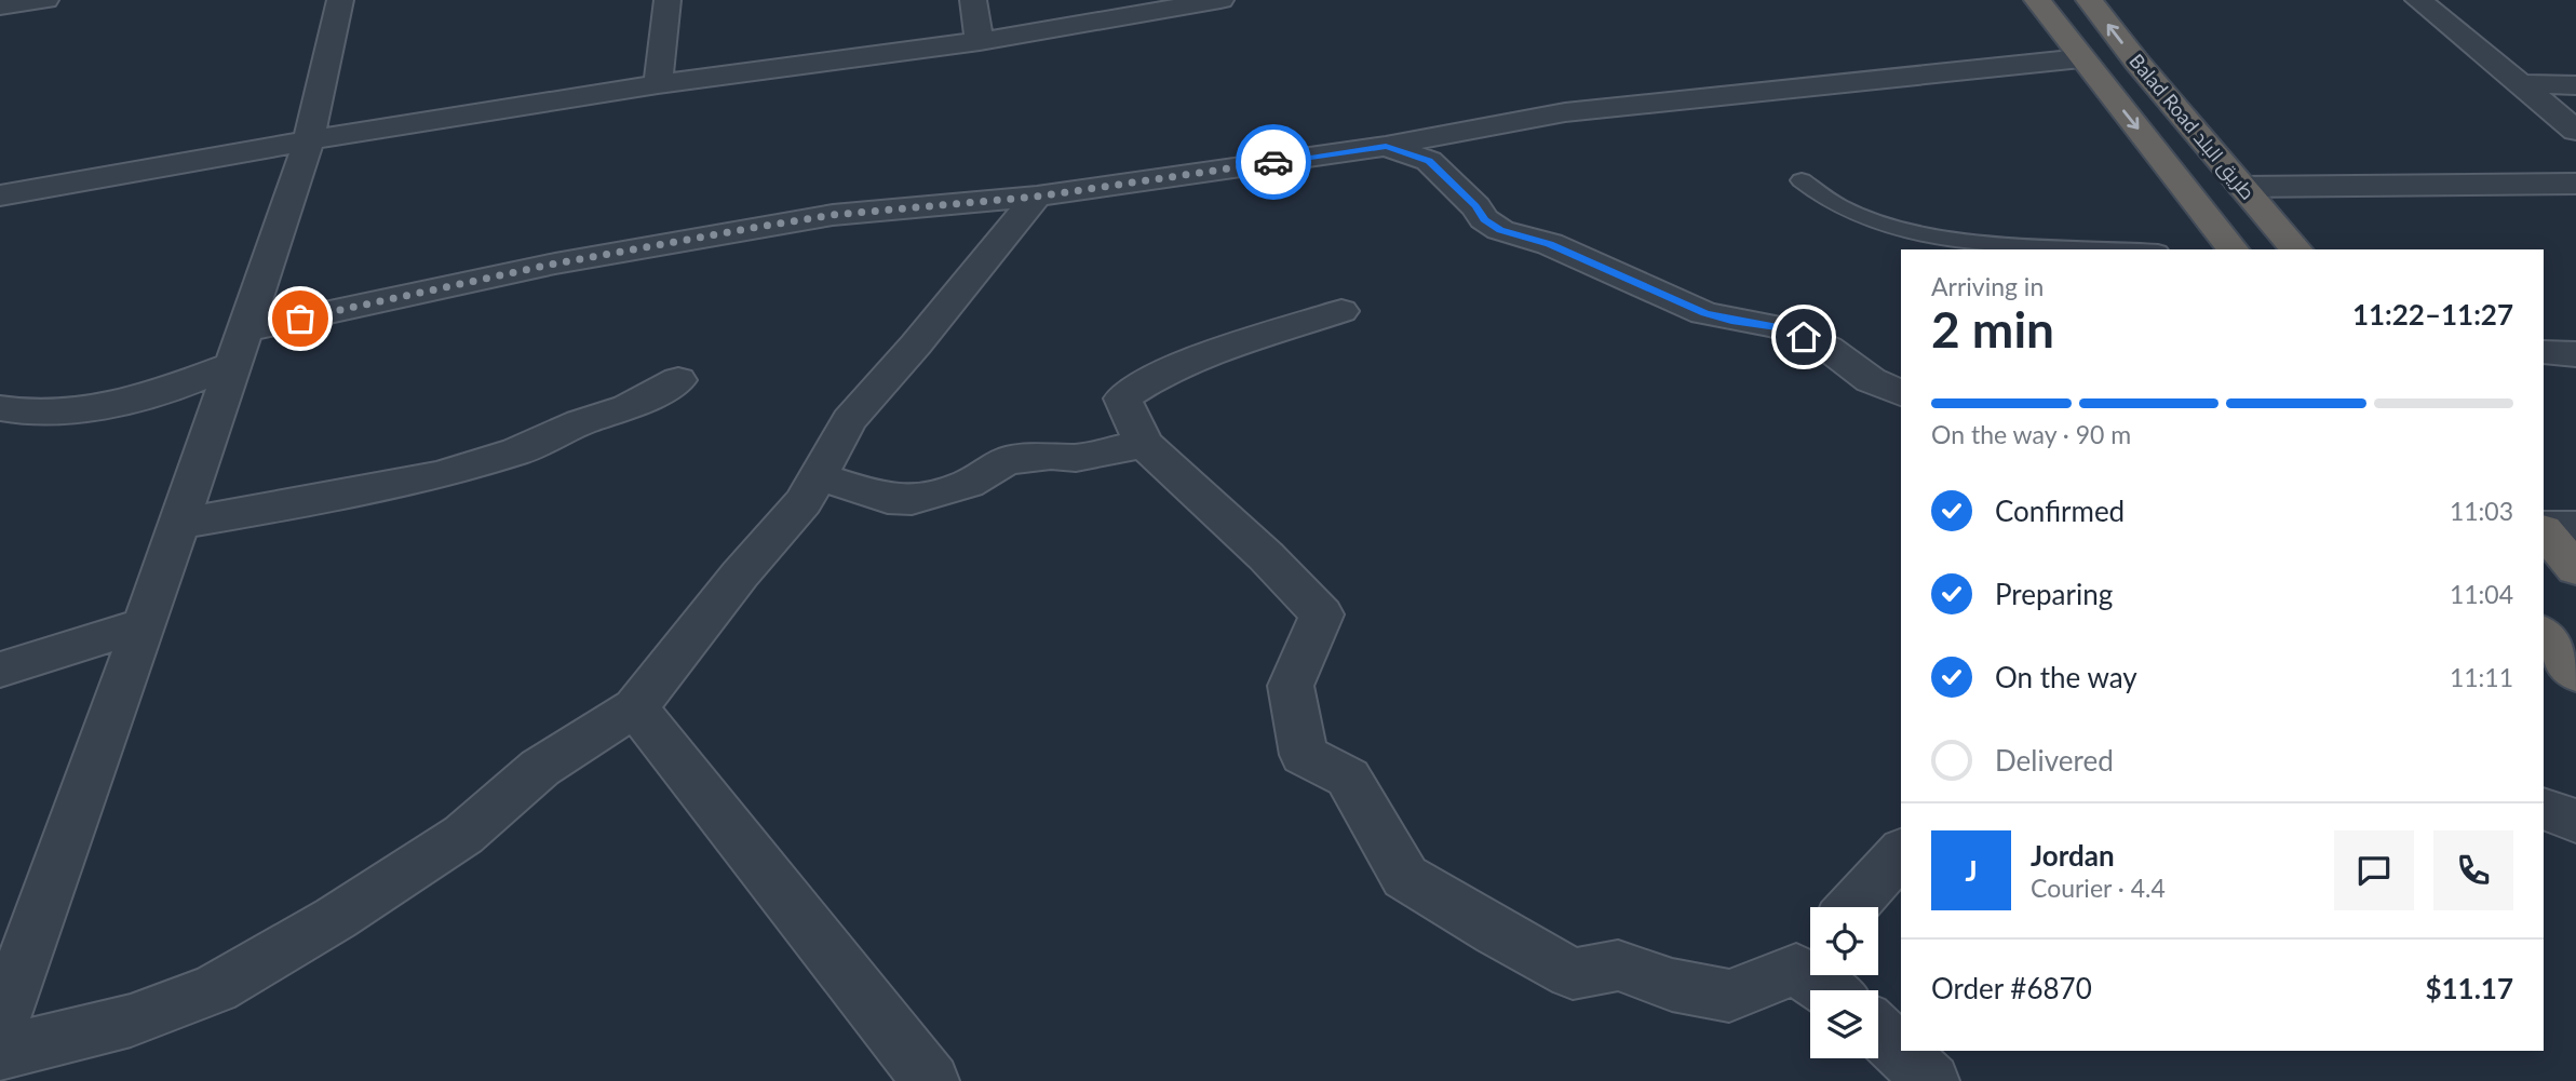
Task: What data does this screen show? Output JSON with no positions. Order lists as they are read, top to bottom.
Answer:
{
  "streets": {
    "highway": ["Balad Road طريق البلد"]
  },
  "page": {
    "heading": ["2 min", "Arriving in", "11:22–11:27"],
    "panel": [
      "Jordan",
      "Courier · 4.4",
      "Order #6870",
      "$11.17"
    ],
    "bar": "On the way · 90 m",
    "list": [
      ["Confirmed", "11:03"],
      ["Preparing", "11:04"],
      ["On the way", "11:11"],
      "Delivered"
    ],
    "round": "J"
  }
}
